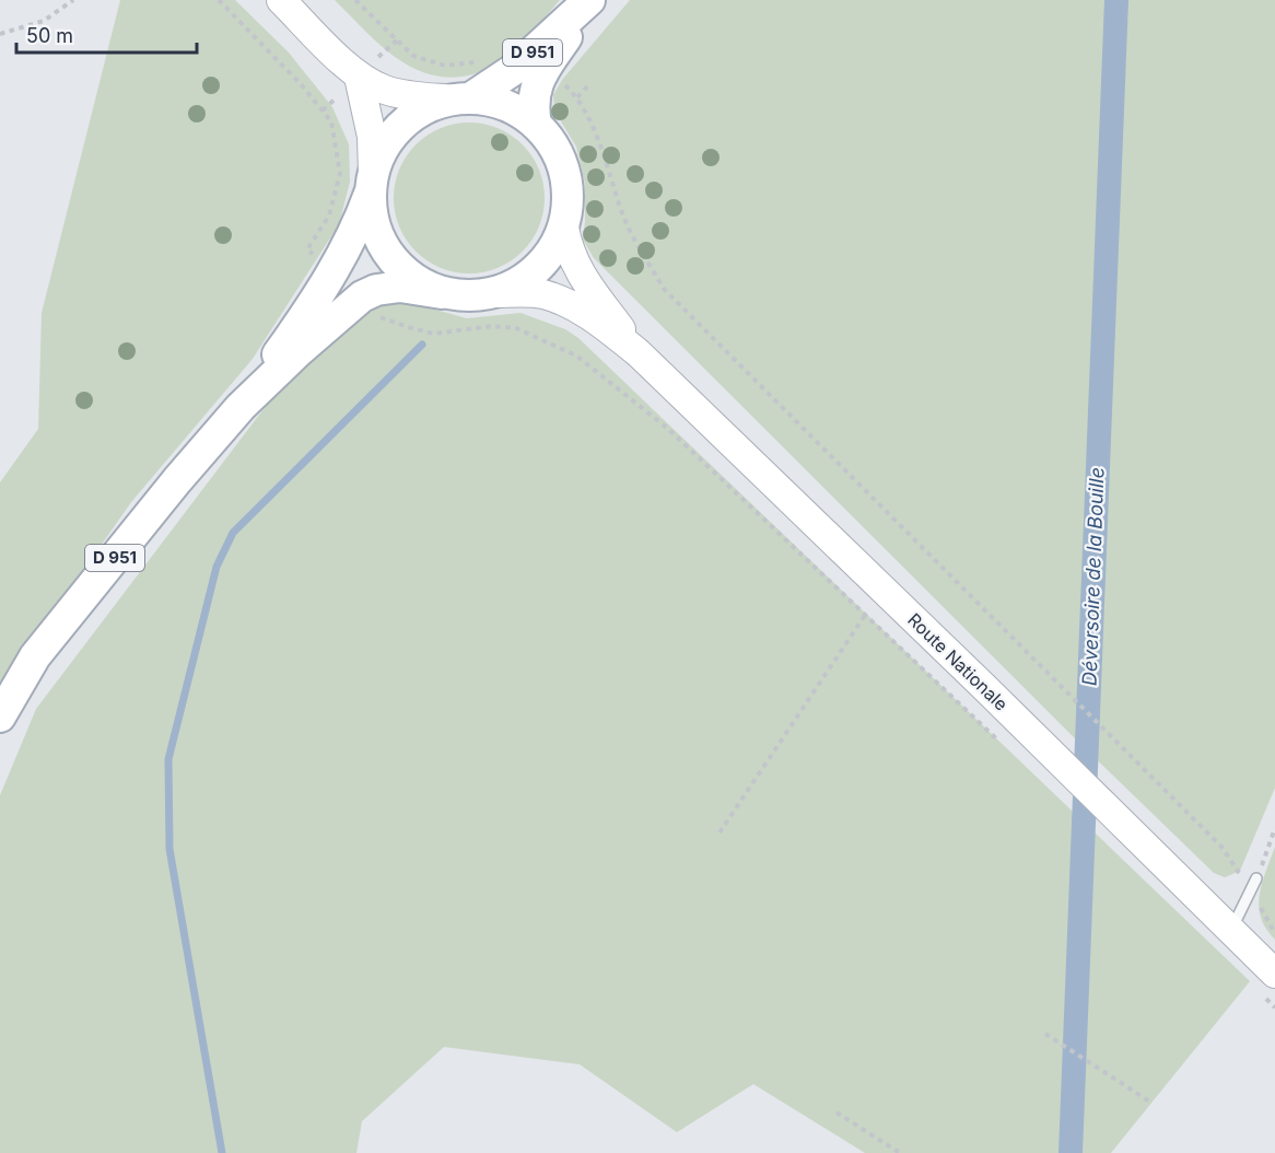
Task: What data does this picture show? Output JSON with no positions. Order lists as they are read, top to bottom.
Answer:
{
  "streets": {
    "main road": ["D 951", "Route Nationale"]
  },
  "crossings": [
    ["D 951", "Route Nationale"]
  ],
  "water": ["Déversoire de la Bouille"],
  "scale_bar": "50 m"
}
